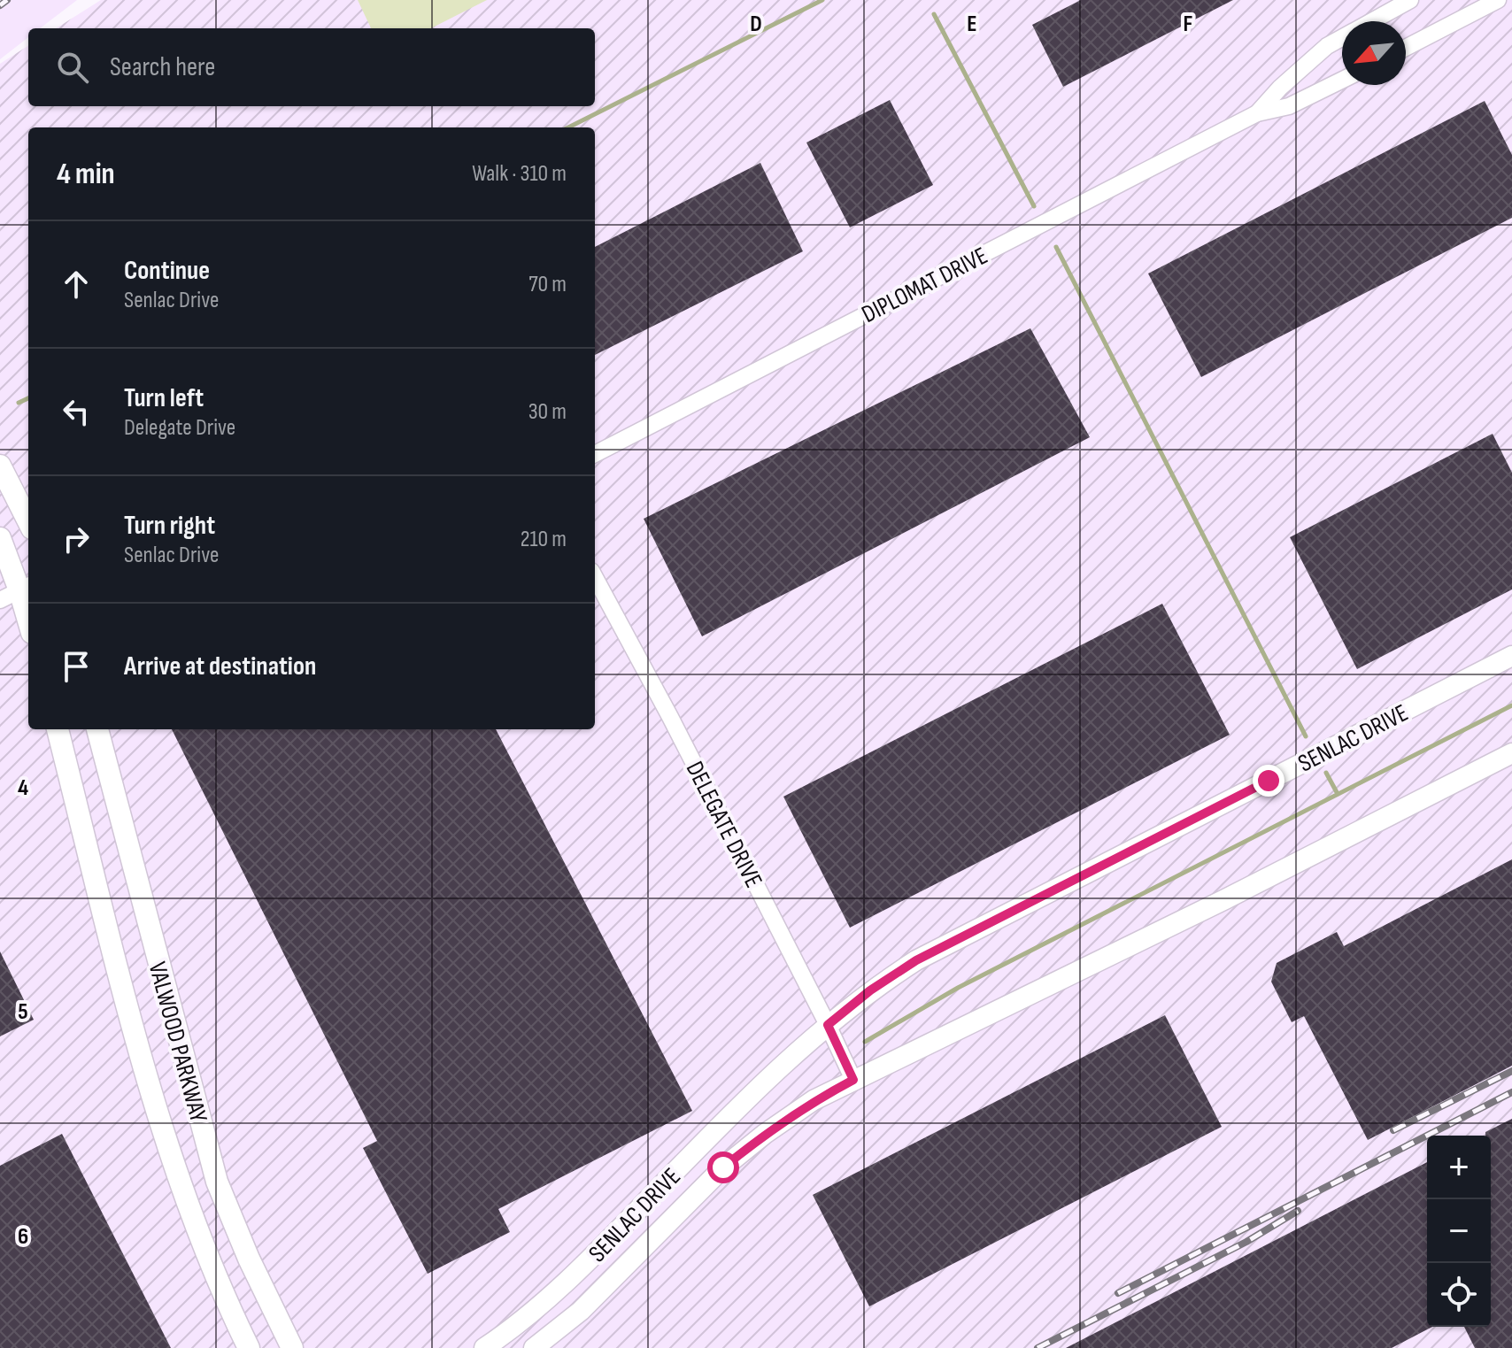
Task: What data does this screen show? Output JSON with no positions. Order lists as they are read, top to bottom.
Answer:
{
  "streets": {
    "main road": ["VALWOOD PARKWAY"],
    "street": ["DIPLOMAT DRIVE", "SENLAC DRIVE", "DELEGATE DRIVE"]
  },
  "crossings": [
    ["SENLAC DRIVE", "DELEGATE DRIVE"]
  ],
  "north": "bottom left",
  "page": {
    "search": "Search here",
    "heading": ["4 min", "Walk · 310 m"],
    "list": [
      ["Continue", "Senlac Drive", "70 m"],
      ["Turn left", "Delegate Drive", "30 m"],
      ["Turn right", "Senlac Drive", "210 m"],
      "Arrive at destination"
    ],
    "map_buttons": ["+", "−"]
  },
  "grid": {
    "columns": ["D", "E", "F"],
    "rows": ["4", "5", "6"]
  }
}
